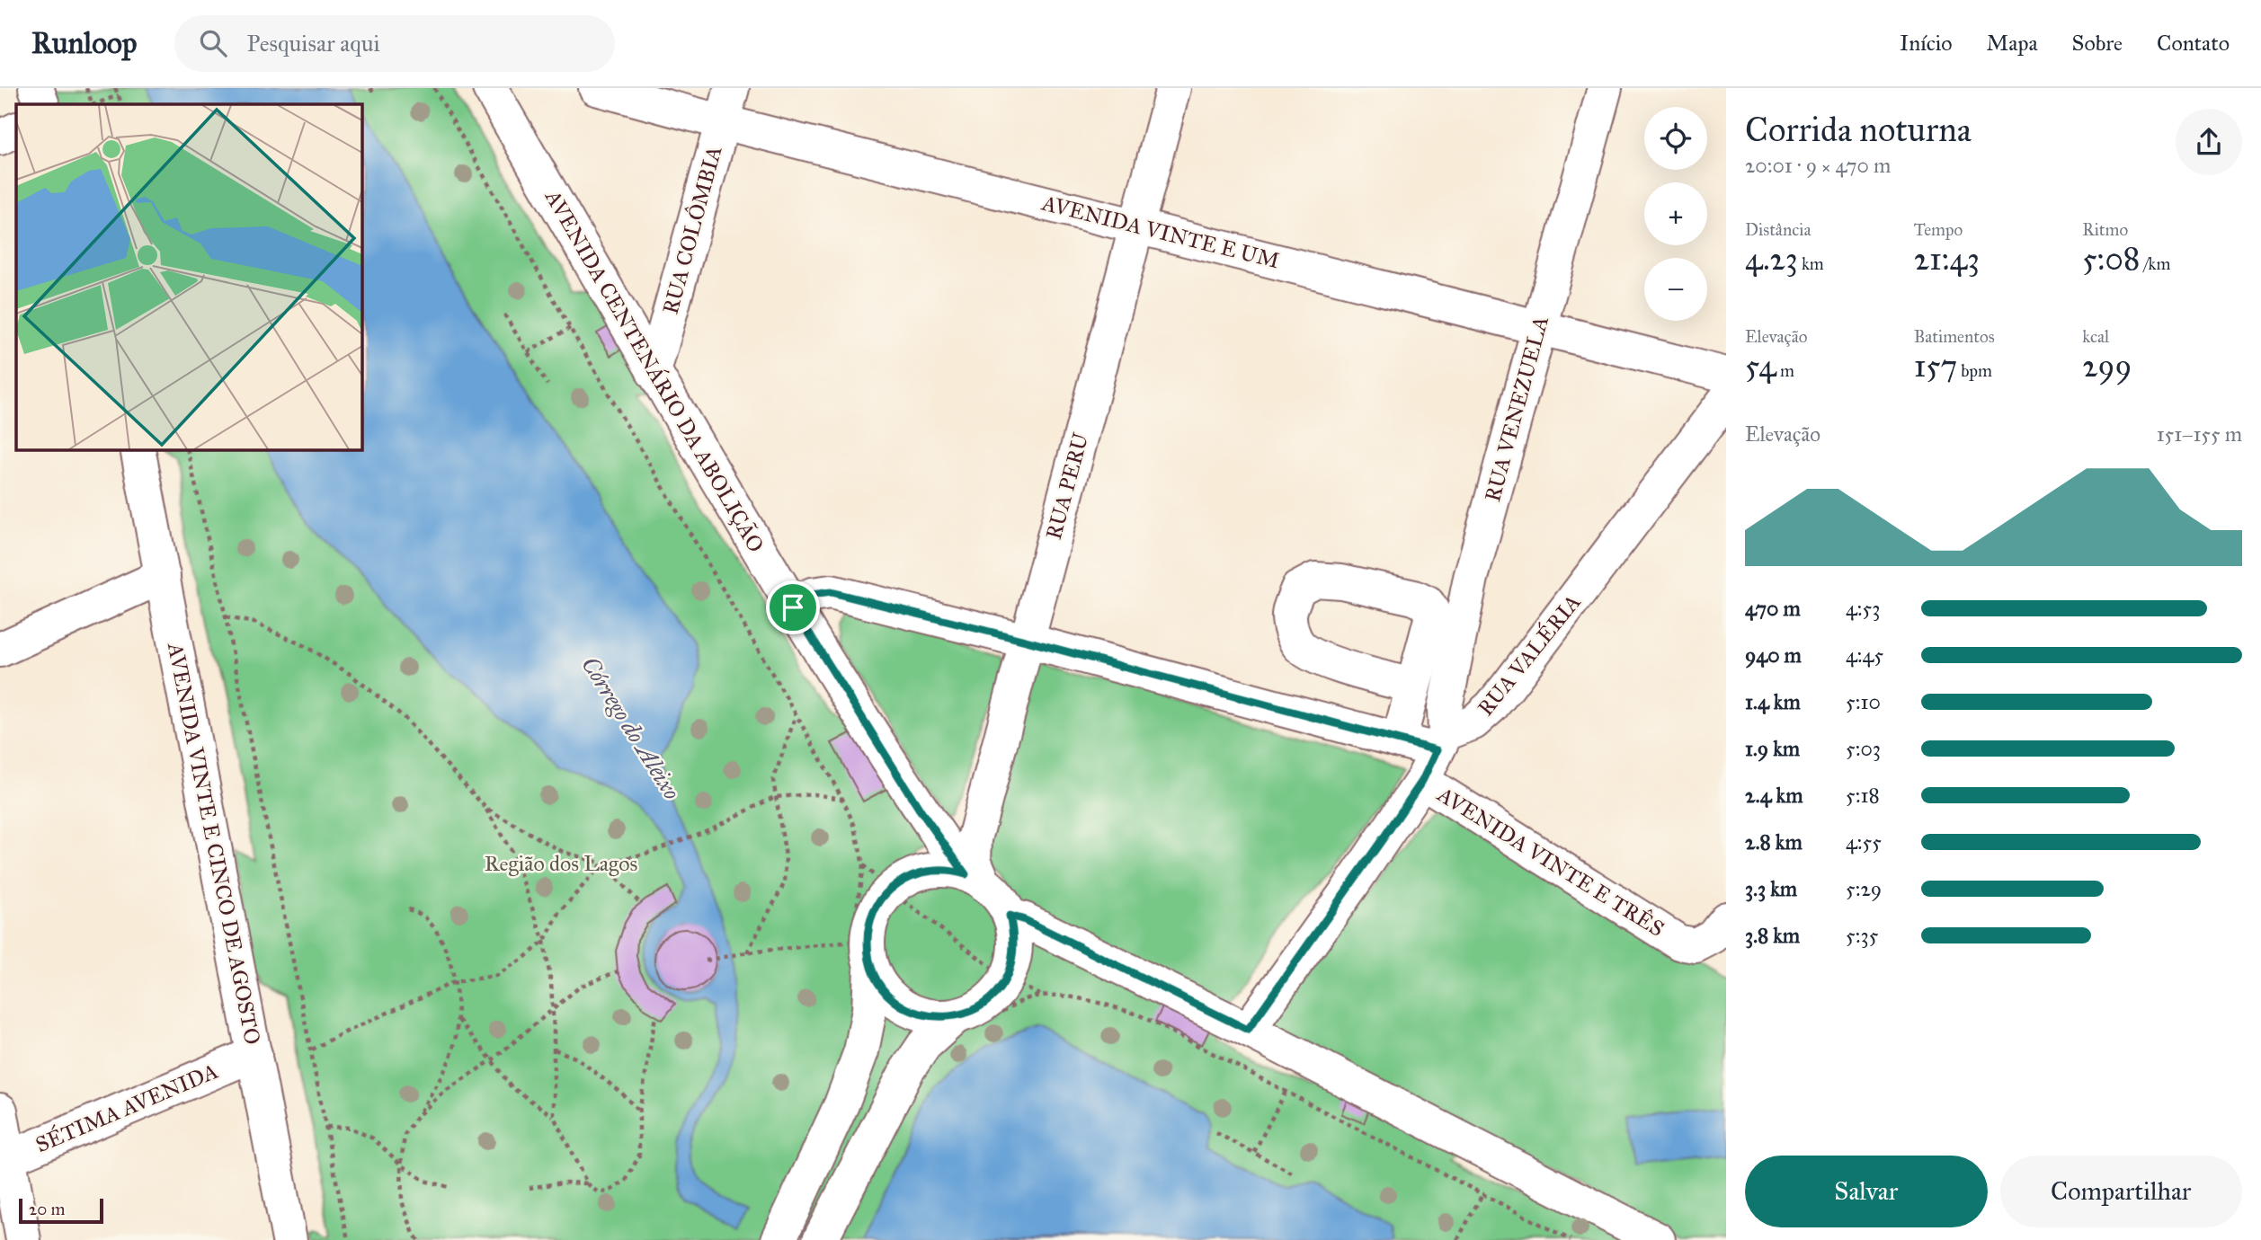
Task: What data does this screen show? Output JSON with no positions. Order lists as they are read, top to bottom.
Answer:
{
  "streets": {
    "street": [
      "RUA COLÔMBIA",
      "AVENIDA VINTE E UM",
      "AVENIDA CENTENÁRIO DA ABOLIÇÃO",
      "RUA VENEZUELA",
      "RUA PERU",
      "RUA VALÉRIA",
      "AVENIDA VINTE E CINCO DE AGOSTO",
      "AVENIDA VINTE E TRÊS",
      "SÉTIMA AVENIDA"
    ]
  },
  "crossings": [
    ["RUA COLÔMBIA", "AVENIDA VINTE E UM"],
    ["RUA COLÔMBIA", "AVENIDA CENTENÁRIO DA ABOLIÇÃO"],
    ["AVENIDA VINTE E UM", "RUA VENEZUELA"],
    ["AVENIDA VINTE E UM", "RUA PERU"],
    ["AVENIDA CENTENÁRIO DA ABOLIÇÃO", "RUA PERU"],
    ["AVENIDA CENTENÁRIO DA ABOLIÇÃO", "AVENIDA VINTE E TRÊS"],
    ["RUA VENEZUELA", "RUA VALÉRIA"],
    ["RUA VENEZUELA", "AVENIDA VINTE E TRÊS"],
    ["RUA PERU", "AVENIDA VINTE E TRÊS"],
    ["RUA VALÉRIA", "AVENIDA VINTE E TRÊS"],
    ["AVENIDA VINTE E CINCO DE AGOSTO", "SÉTIMA AVENIDA"]
  ],
  "water": ["Córrego do Aleixo"],
  "parks": ["Região dos Lagos"],
  "scale_bar": "20 m",
  "page": {
    "header": "Runloop",
    "search": "Pesquisar aqui",
    "nav": [
      "Início",
      "Mapa",
      "Sobre",
      "Contato"
    ],
    "heading": ["Corrida noturna", "20:01 · 9 × 470 m"],
    "map_buttons": ["+", "−"],
    "stats": [
      ["Distância", "4.23 km"],
      ["Tempo", "21:43"],
      ["Ritmo", "5:08 /km"],
      ["Elevação", "54 m"],
      ["Batimentos", "157 bpm"],
      ["kcal", "299"]
    ],
    "chart": ["Elevação", "151–155 m"],
    "list": [
      {
        "name": "470 m",
        "note": "4:53"
      },
      {
        "name": "940 m",
        "note": "4:45"
      },
      {
        "name": "1.4 km",
        "note": "5:10"
      },
      {
        "name": "1.9 km",
        "note": "5:03"
      },
      {
        "name": "2.4 km",
        "note": "5:18"
      },
      {
        "name": "2.8 km",
        "note": "4:55"
      },
      {
        "name": "3.3 km",
        "note": "5:29"
      },
      {
        "name": "3.8 km",
        "note": "5:35"
      }
    ],
    "buttons": ["Salvar", "Compartilhar"],
    "scale": "20 m"
  }
}
